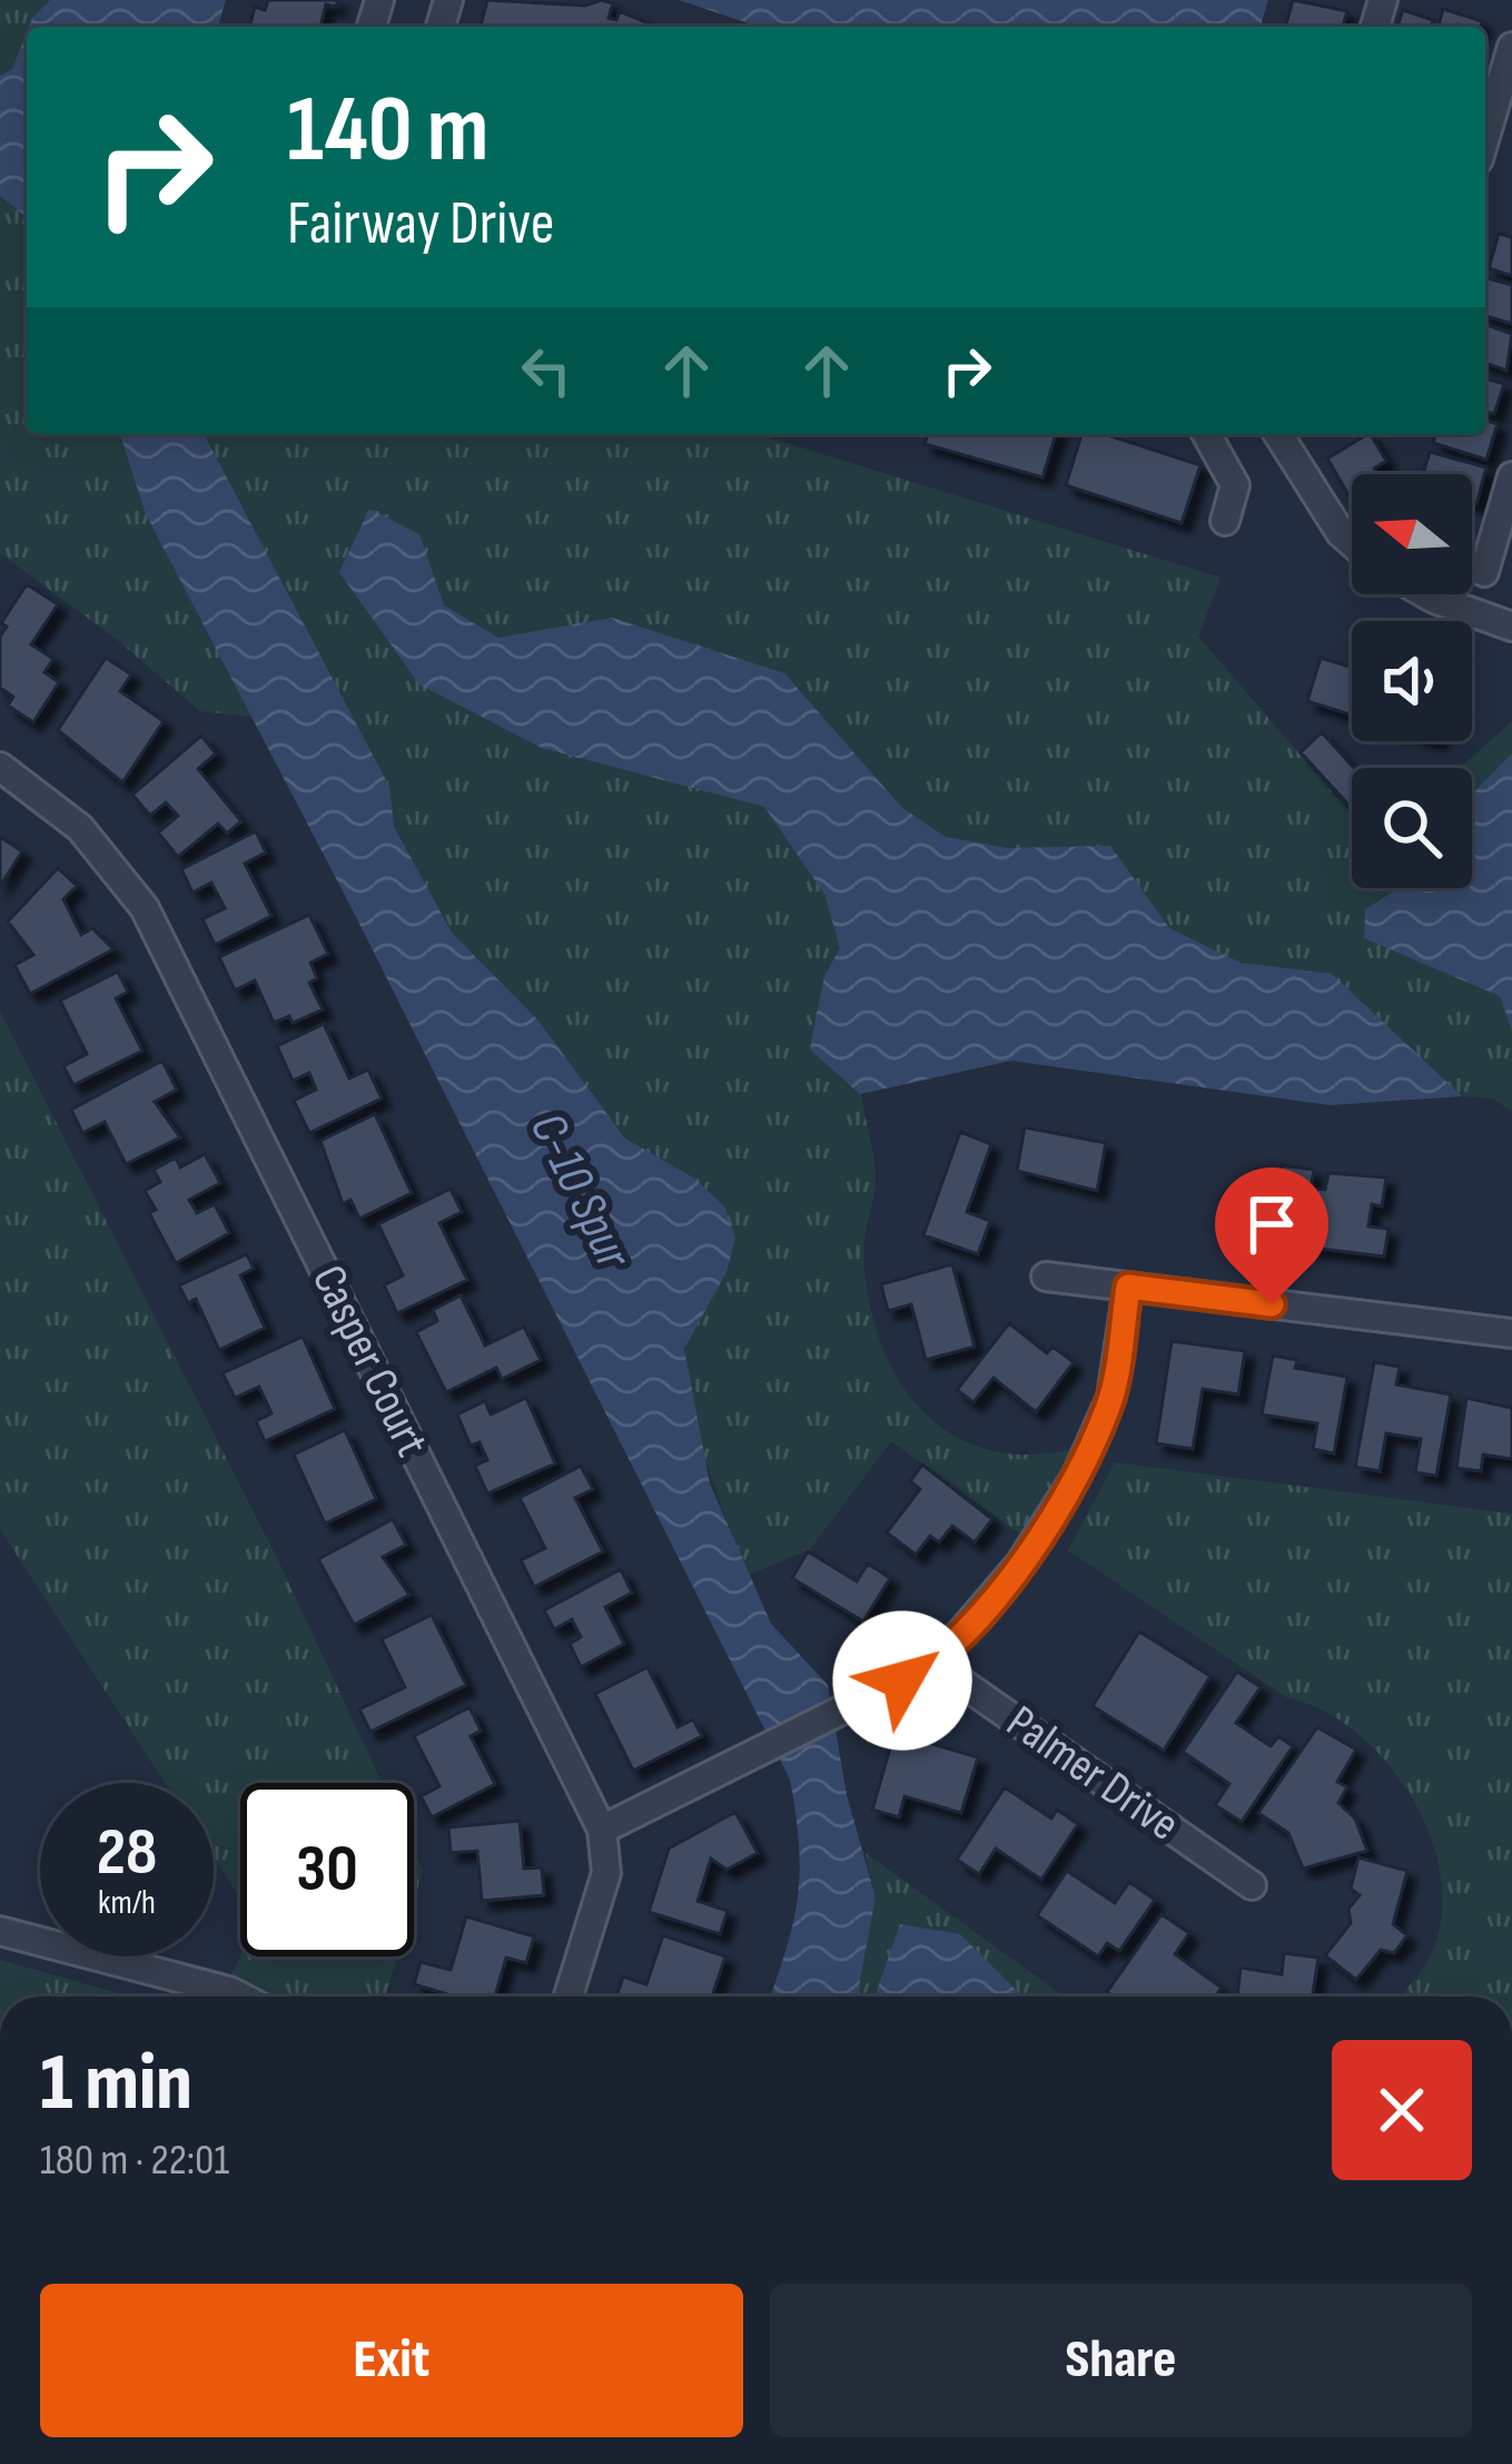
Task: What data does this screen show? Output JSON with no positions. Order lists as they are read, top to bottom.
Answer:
{
  "streets": {
    "street": ["Casper Court", "Palmer Drive"]
  },
  "water": ["C-10 Spur"],
  "north": "left",
  "page": {
    "turn": ["140 m", "Fairway Drive"],
    "speed": "28 km/h",
    "limit": "30",
    "heading": ["1 min", "180 m · 22:01"],
    "buttons": ["Exit", "Share"]
  }
}
